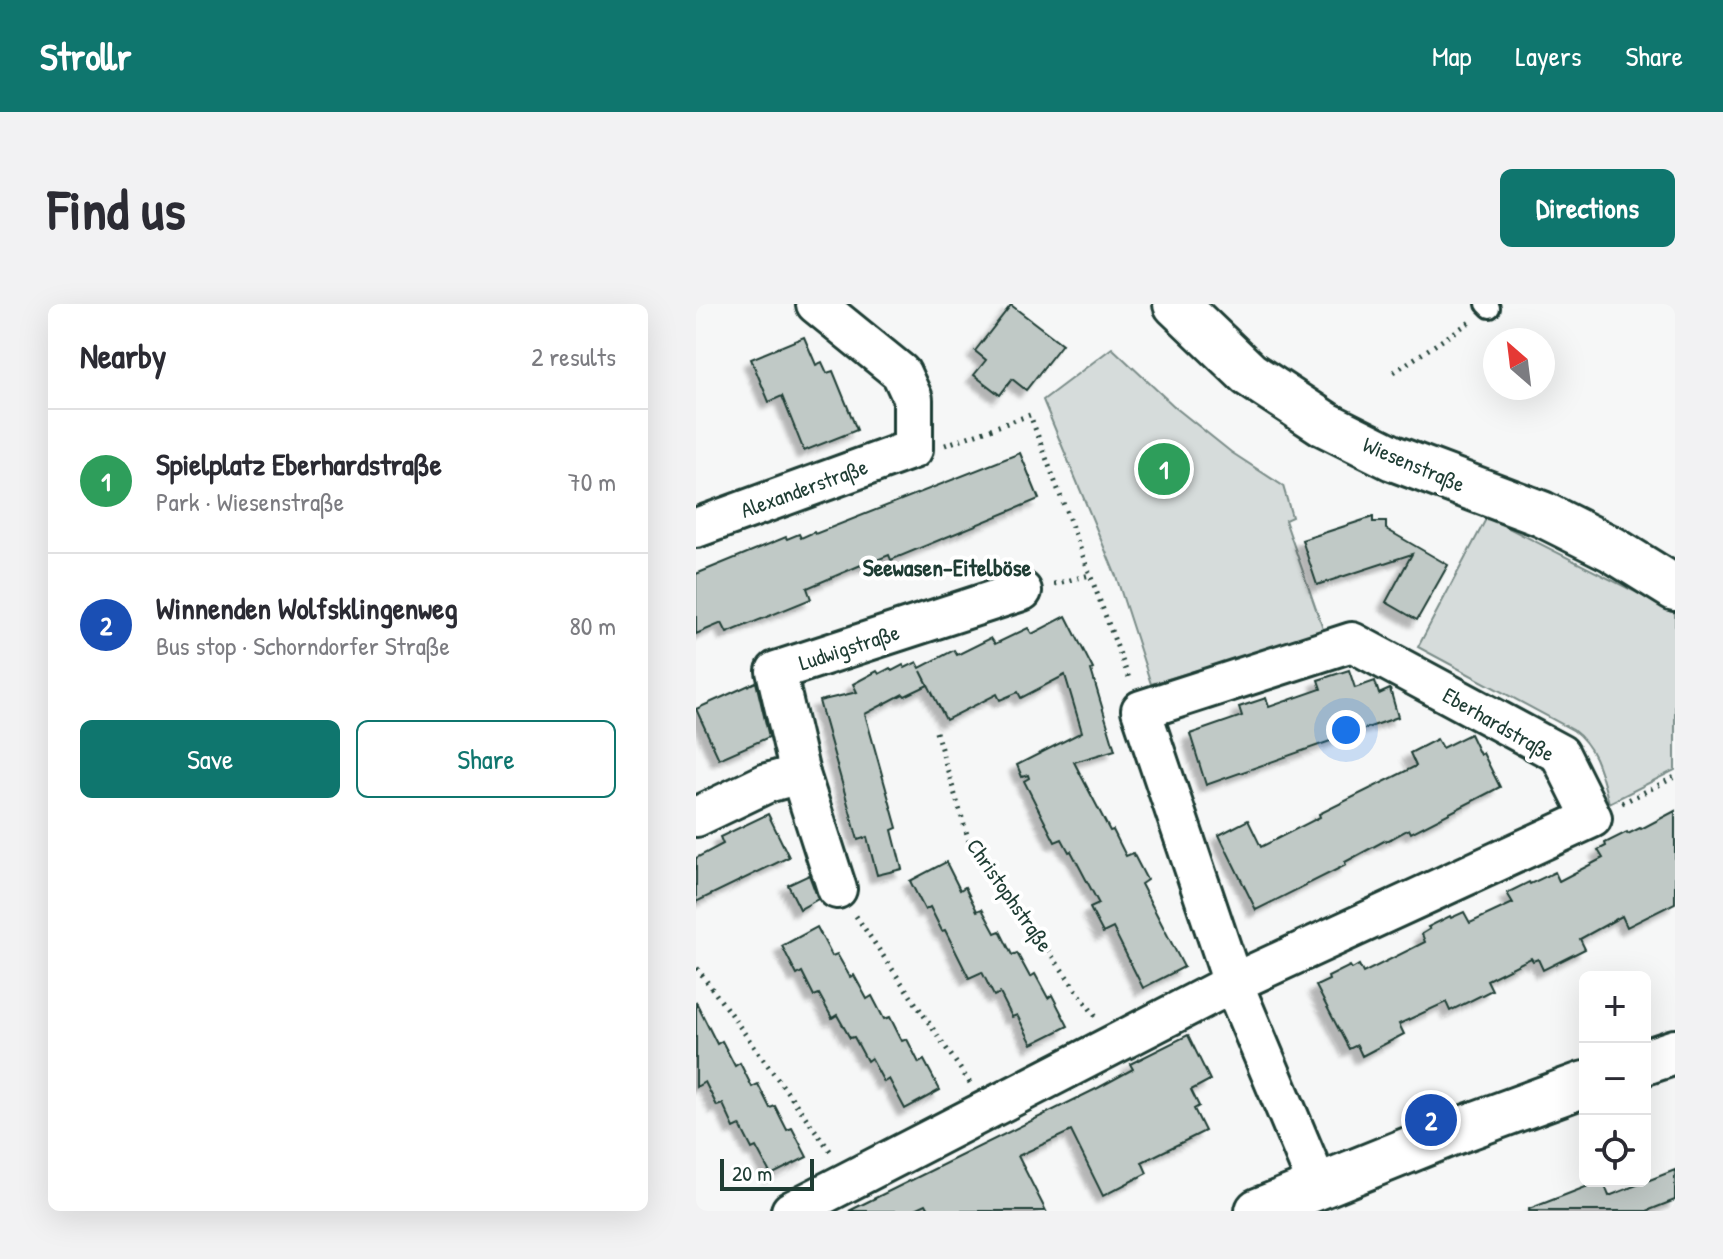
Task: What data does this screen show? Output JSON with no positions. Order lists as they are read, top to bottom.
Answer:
{
  "streets": {
    "street": [
      "Wiesenstraße",
      "Alexanderstraße",
      "Ludwigstraße",
      "Eberhardstraße"
    ],
    "path": ["Christophstraße"]
  },
  "districts": ["Seewasen-Eitelböse"],
  "scale_bar": "20 m",
  "north": "top left",
  "page": {
    "header": "Strollr",
    "nav": ["Map", "Layers", "Share"],
    "buttons": [
      "Directions",
      ["Save", "Share"]
    ],
    "title": "Find us",
    "heading": ["Nearby", "2 results"],
    "list": [
      {
        "mark": "1",
        "name": "Spielplatz Eberhardstraße",
        "note": "Park · Wiesenstraße",
        "value": "70 m"
      },
      {
        "mark": "2",
        "name": "Winnenden Wolfsklingenweg",
        "note": "Bus stop · Schorndorfer Straße",
        "value": "80 m"
      }
    ],
    "pins": ["1", "2"],
    "map_buttons": ["+", "−"],
    "scale": "20 m"
  }
}
